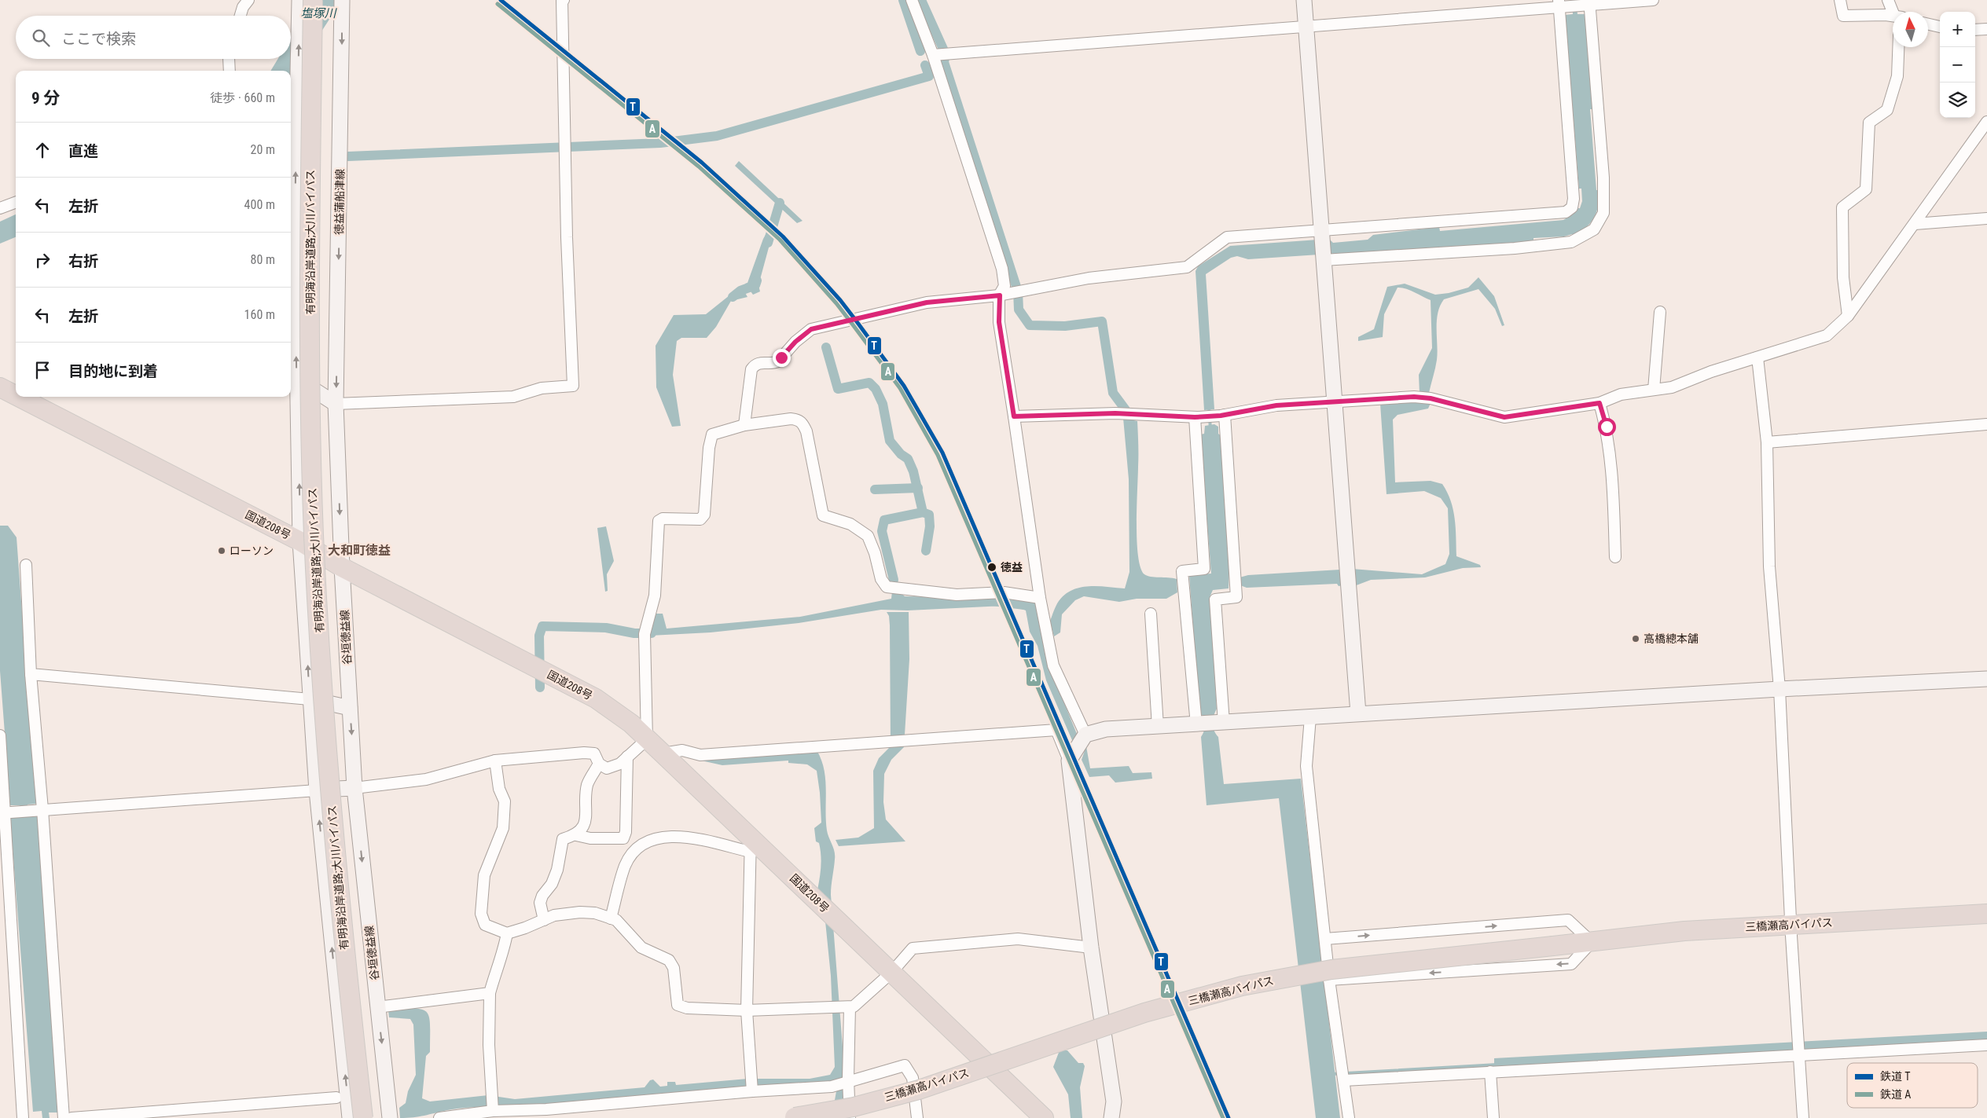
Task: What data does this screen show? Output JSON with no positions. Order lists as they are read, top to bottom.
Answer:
{
  "streets": {
    "highway": ["有明海沿岸道路;大川バイパス", "国道208号", "三橋瀬高バイパス"],
    "main road": ["徳益蒲船津線", "谷垣徳益線"]
  },
  "crossings": [
    ["徳益蒲船津線", "国道208号"],
    ["徳益蒲船津線", "谷垣徳益線"],
    ["国道208号", "谷垣徳益線"]
  ],
  "districts": ["大和町徳益"],
  "water": ["塩塚川"],
  "places": ["ローソン", "徳益", "高橋總本舗"],
  "lines": ["rail line T", "rail line A"],
  "legend": ["鉄道 T", "鉄道 A"],
  "north": "top",
  "page": {
    "map_buttons": ["+", "−"],
    "search": "ここで検索",
    "heading": ["9 分", "徒歩 · 660 m"],
    "list": [
      ["直進", "20 m"],
      ["左折", "400 m"],
      ["右折", "80 m"],
      ["左折", "160 m"],
      "目的地に到着"
    ]
  }
}
